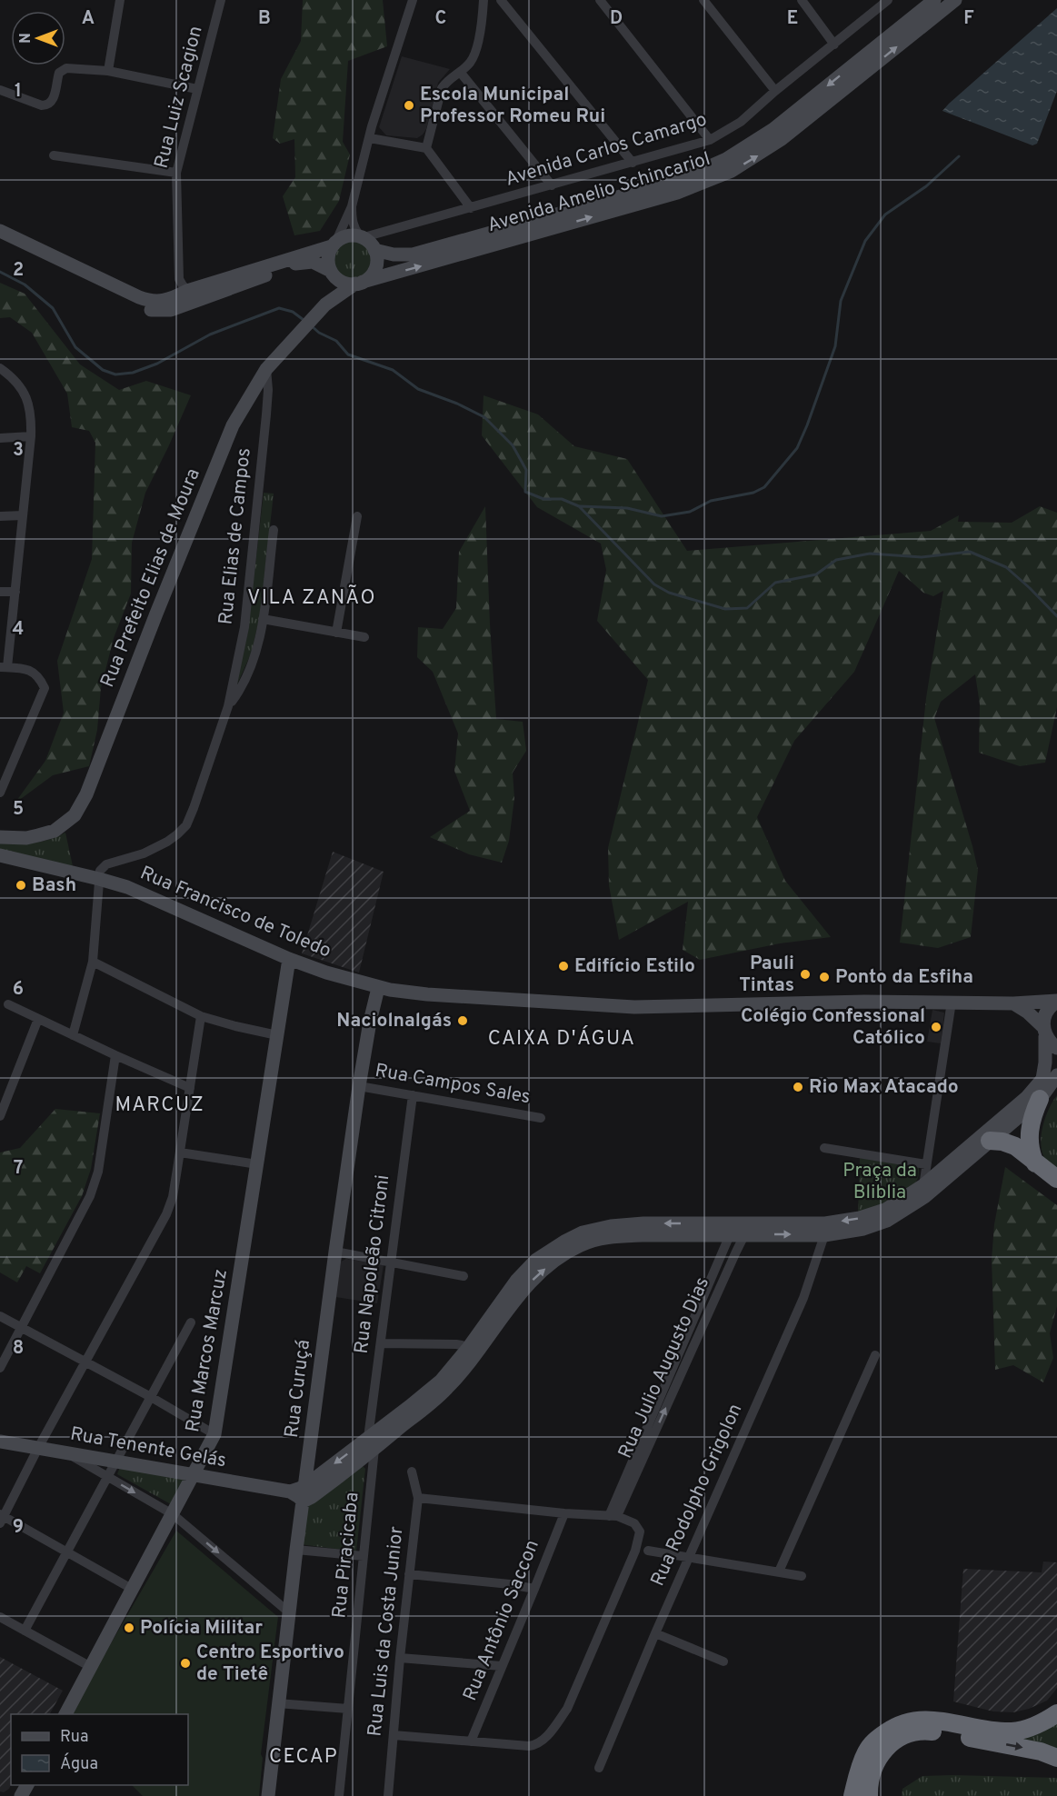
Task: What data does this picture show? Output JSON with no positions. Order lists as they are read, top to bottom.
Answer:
{
  "streets": {
    "street": [
      "Rua Luiz Scagion",
      "Avenida Carlos Camargo",
      "Avenida Amelio Schincariol",
      "Rua Elias de Campos",
      "Rua Prefeito Elias de Moura",
      "Rua Francisco de Toledo",
      "Rua Campos Sales",
      "Rua Napoleão Citroni",
      "Rua Marcos Marcuz",
      "Rua Julio Augusto Dias",
      "Rua Curuçá",
      "Rua Tenente Gelás",
      "Rua Rodolpho Grigolon",
      "Rua Piracicaba",
      "Rua Antônio Saccon",
      "Rua Luis da Costa Junior"
    ]
  },
  "crossings": [
    ["Avenida Carlos Camargo", "Avenida Amelio Schincariol"],
    ["Avenida Carlos Camargo", "Rua Prefeito Elias de Moura"],
    ["Avenida Amelio Schincariol", "Rua Prefeito Elias de Moura"],
    ["Rua Elias de Campos", "Rua Prefeito Elias de Moura"],
    ["Rua Elias de Campos", "Rua Francisco de Toledo"],
    ["Rua Francisco de Toledo", "Rua Marcos Marcuz"],
    ["Rua Francisco de Toledo", "Rua Curuçá"],
    ["Rua Campos Sales", "Rua Napoleão Citroni"],
    ["Rua Campos Sales", "Rua Curuçá"],
    ["Rua Napoleão Citroni", "Rua Piracicaba"],
    ["Rua Marcos Marcuz", "Rua Tenente Gelás"],
    ["Rua Curuçá", "Rua Tenente Gelás"]
  ],
  "districts": [
    "VILA ZANÃO",
    "CAIXA D'ÁGUA",
    "MARCUZ",
    "CECAP"
  ],
  "parks": ["Praça da Bliblia"],
  "places": [
    "Escola Municipal Professor Romeu Rui",
    "Bash",
    "Edifício Estilo",
    "Pauli Tintas",
    "Ponto da Esfiha",
    "Naciolnalgás",
    "Colégio Confessional Católico",
    "Rio Max Atacado",
    "Polícia Militar",
    "Centro Esportivo de Tietê"
  ],
  "legend": ["Rua", "Água"],
  "north": "left",
  "grid": {
    "columns": [
      "A",
      "B",
      "C",
      "D",
      "E",
      "F"
    ],
    "rows": [
      "1",
      "2",
      "3",
      "4",
      "5",
      "6",
      "7",
      "8",
      "9"
    ]
  }
}
